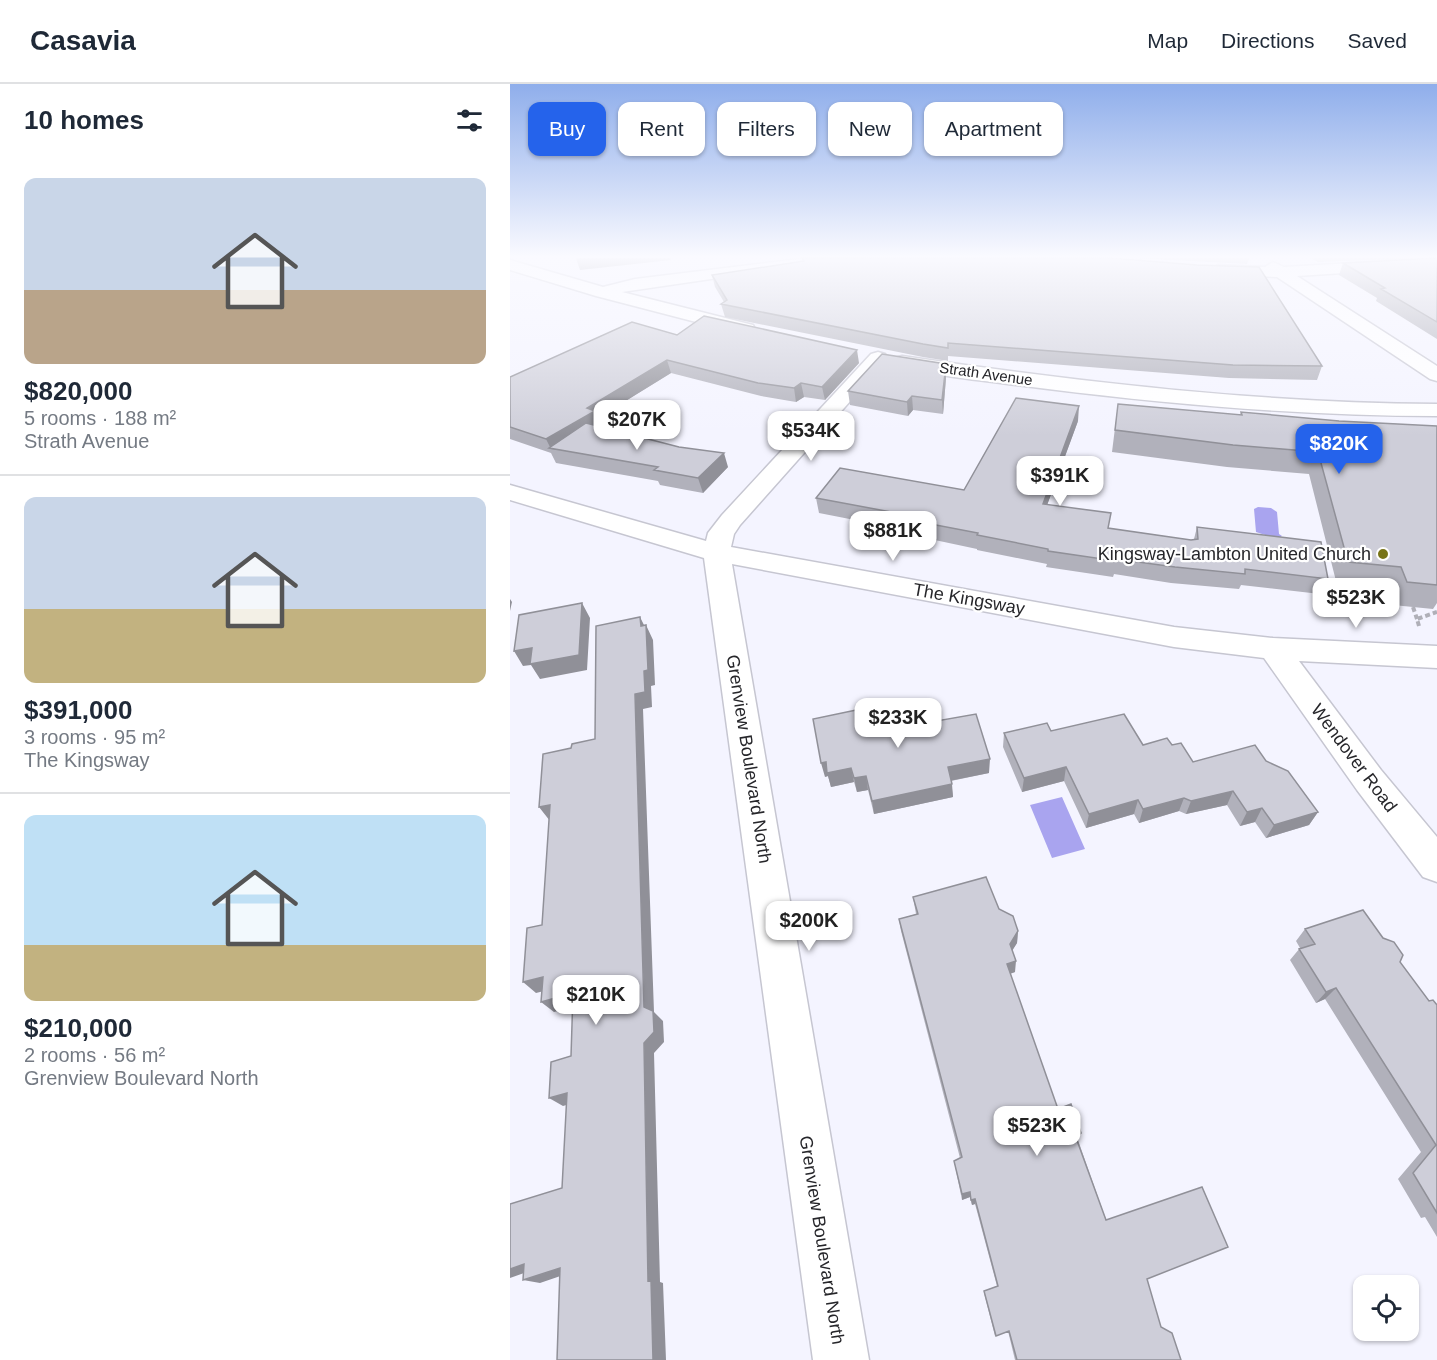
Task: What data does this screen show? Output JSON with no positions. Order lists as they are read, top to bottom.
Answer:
{
  "streets": {
    "street": [
      "Strath Avenue",
      "The Kingsway",
      "Wendover Road",
      "Grenview Boulevard North"
    ]
  },
  "crossings": [
    ["Strath Avenue", "Grenview Boulevard North"],
    ["The Kingsway", "Wendover Road"],
    ["The Kingsway", "Grenview Boulevard North"]
  ],
  "places": ["Kingsway-Lambton United Church"],
  "page": {
    "header": "Casavia",
    "nav": ["Map", "Directions", "Saved"],
    "heading": "10 homes",
    "chip": [
      "Buy",
      "Rent",
      "Filters",
      "New",
      "Apartment"
    ],
    "list": [
      {
        "name": "$820,000",
        "note": "5 rooms · 188 m² · Strath Avenue"
      },
      {
        "name": "$391,000",
        "note": "3 rooms · 95 m² · The Kingsway"
      },
      {
        "name": "$210,000",
        "note": "2 rooms · 56 m² · Grenview Boulevard North"
      }
    ],
    "price": [
      "$207K",
      "$534K",
      "$820K",
      "$391K",
      "$881K",
      "$523K",
      "$233K",
      "$200K",
      "$210K",
      "$523K"
    ]
  }
}
